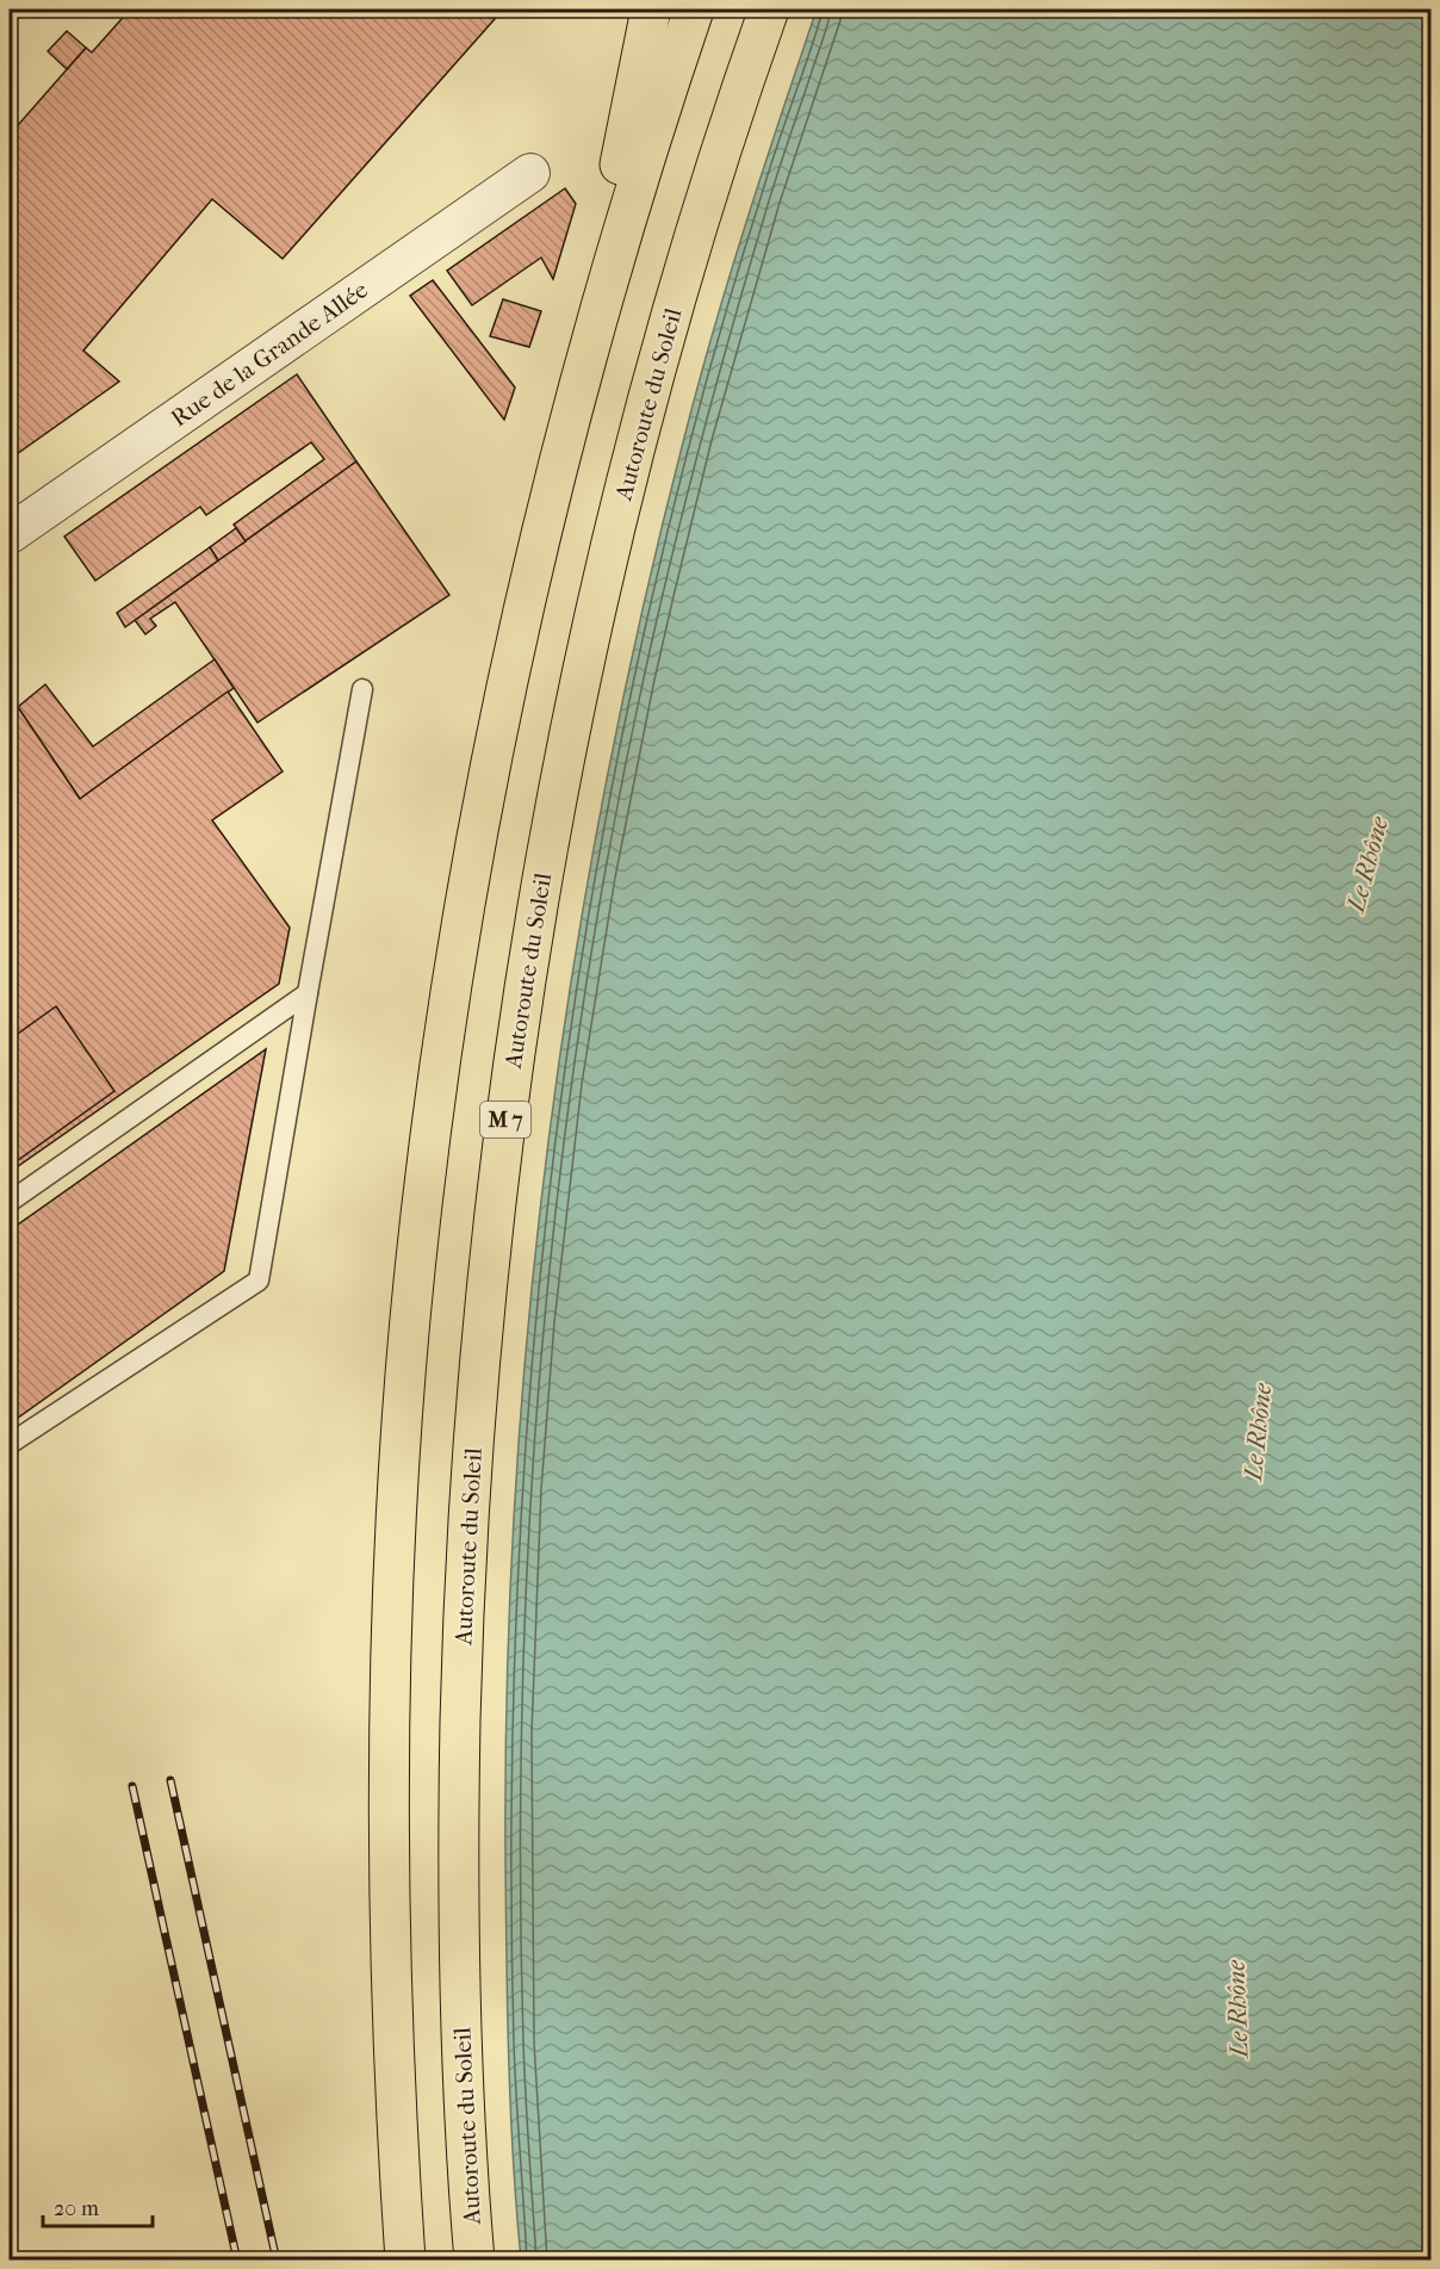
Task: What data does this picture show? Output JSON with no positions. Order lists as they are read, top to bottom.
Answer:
{
  "streets": {
    "highway": ["Autoroute du Soleil", "M 7"],
    "street": ["Rue de la Grande Allée"]
  },
  "water": ["Le Rhône"],
  "scale_bar": "20 m"
}
